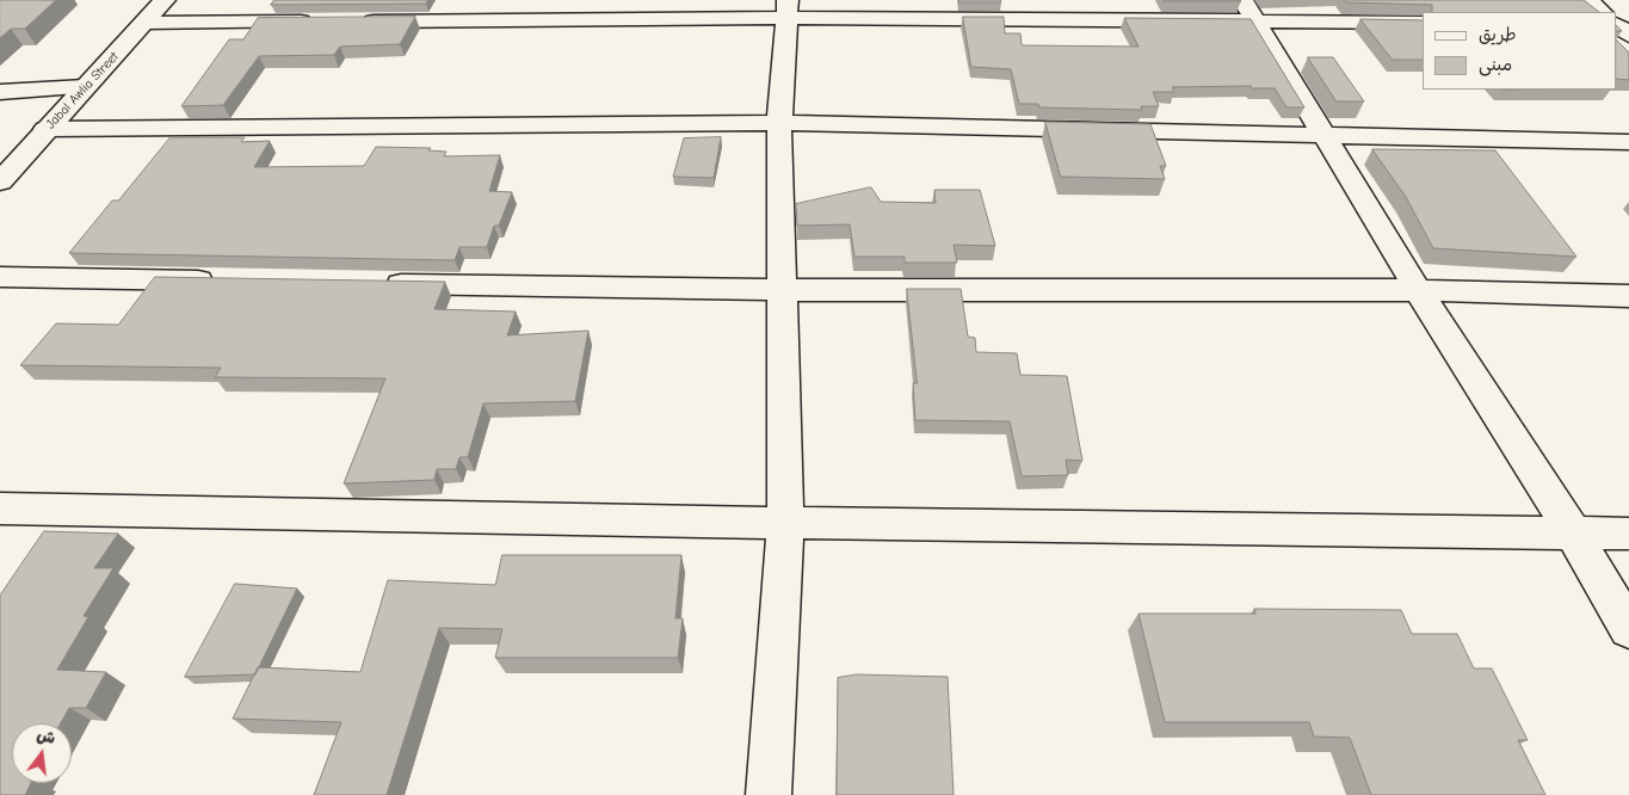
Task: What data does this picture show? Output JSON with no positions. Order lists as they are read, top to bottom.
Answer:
{
  "streets": {
    "main road": ["Jabal Awlia Street"]
  },
  "legend": ["طريق", "مبنى"],
  "north": "top"
}
